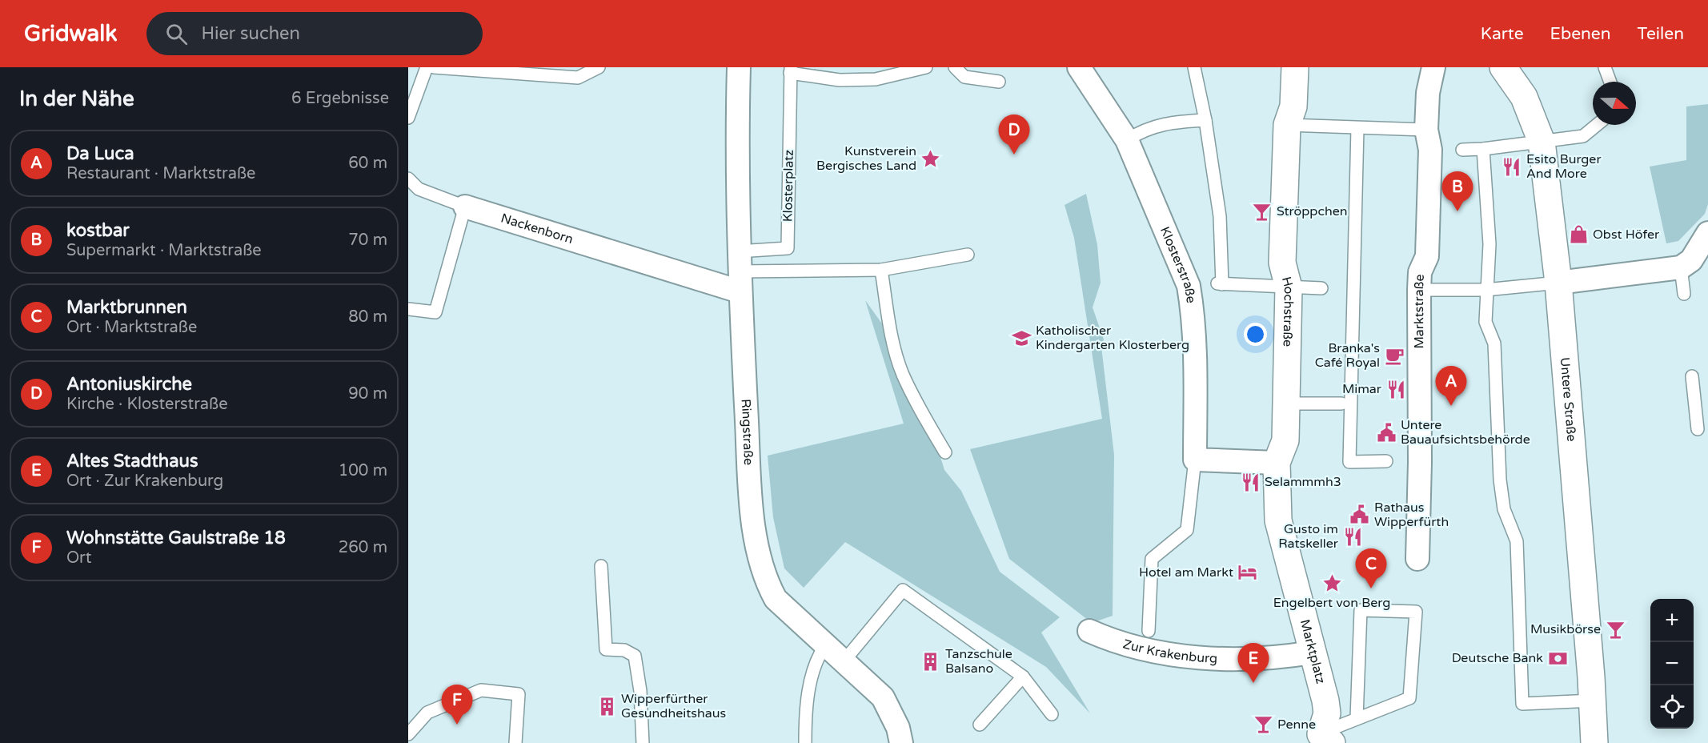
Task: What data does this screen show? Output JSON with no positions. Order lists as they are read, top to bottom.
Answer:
{
  "streets": {
    "street": [
      "Nackenborn",
      "Klosterstraße",
      "Hochstraße",
      "Marktstraße",
      "Untere Straße",
      "Ringstraße",
      "Zur Krakenburg",
      "Marktplatz"
    ],
    "lane": ["Klosterplatz"]
  },
  "crossings": [
    ["Klosterplatz", "Nackenborn"],
    ["Klosterplatz", "Ringstraße"],
    ["Nackenborn", "Ringstraße"],
    ["Hochstraße", "Marktplatz"],
    ["Zur Krakenburg", "Marktplatz"]
  ],
  "places": {
    "place": ["Kunstverein Bergisches Land", "Engelbert von Berg"],
    "restaurant": [
      "Esito Burger And More",
      "Mimar",
      "Selammmh3",
      "Gusto im Ratskeller"
    ],
    "bar": ["Ströppchen", "Musikbörse", "Penne"],
    "shop": ["Obst Höfer"],
    "school or university": ["Katholischer Kindergarten Klosterberg"],
    "cafe": ["Branka's Café Royal"],
    "public building": ["Untere Bauaufsichtsbehörde", "Rathaus Wipperfürth"],
    "hotel": ["Hotel am Markt"],
    "bank": ["Deutsche Bank"],
    "building": ["Tanzschule Balsano", "Wipperfürther Gesundheitshaus"]
  },
  "north": "right",
  "page": {
    "header": "Gridwalk",
    "search": "Hier suchen",
    "nav": ["Karte", "Ebenen", "Teilen"],
    "heading": ["In der Nähe", "6 Ergebnisse"],
    "pins": [
      "D",
      "B",
      "A",
      "C",
      "E",
      "F"
    ],
    "list": [
      {
        "mark": "A",
        "name": "Da Luca",
        "note": "Restaurant · Marktstraße",
        "value": "60 m"
      },
      {
        "mark": "B",
        "name": "kostbar",
        "note": "Supermarkt · Marktstraße",
        "value": "70 m"
      },
      {
        "mark": "C",
        "name": "Marktbrunnen",
        "note": "Ort · Marktstraße",
        "value": "80 m"
      },
      {
        "mark": "D",
        "name": "Antoniuskirche",
        "note": "Kirche · Klosterstraße",
        "value": "90 m"
      },
      {
        "mark": "E",
        "name": "Altes Stadthaus",
        "note": "Ort · Zur Krakenburg",
        "value": "100 m"
      },
      {
        "mark": "F",
        "name": "Wohnstätte Gaulstraße 18",
        "note": "Ort",
        "value": "260 m"
      }
    ],
    "map_buttons": ["+", "−"]
  }
}
